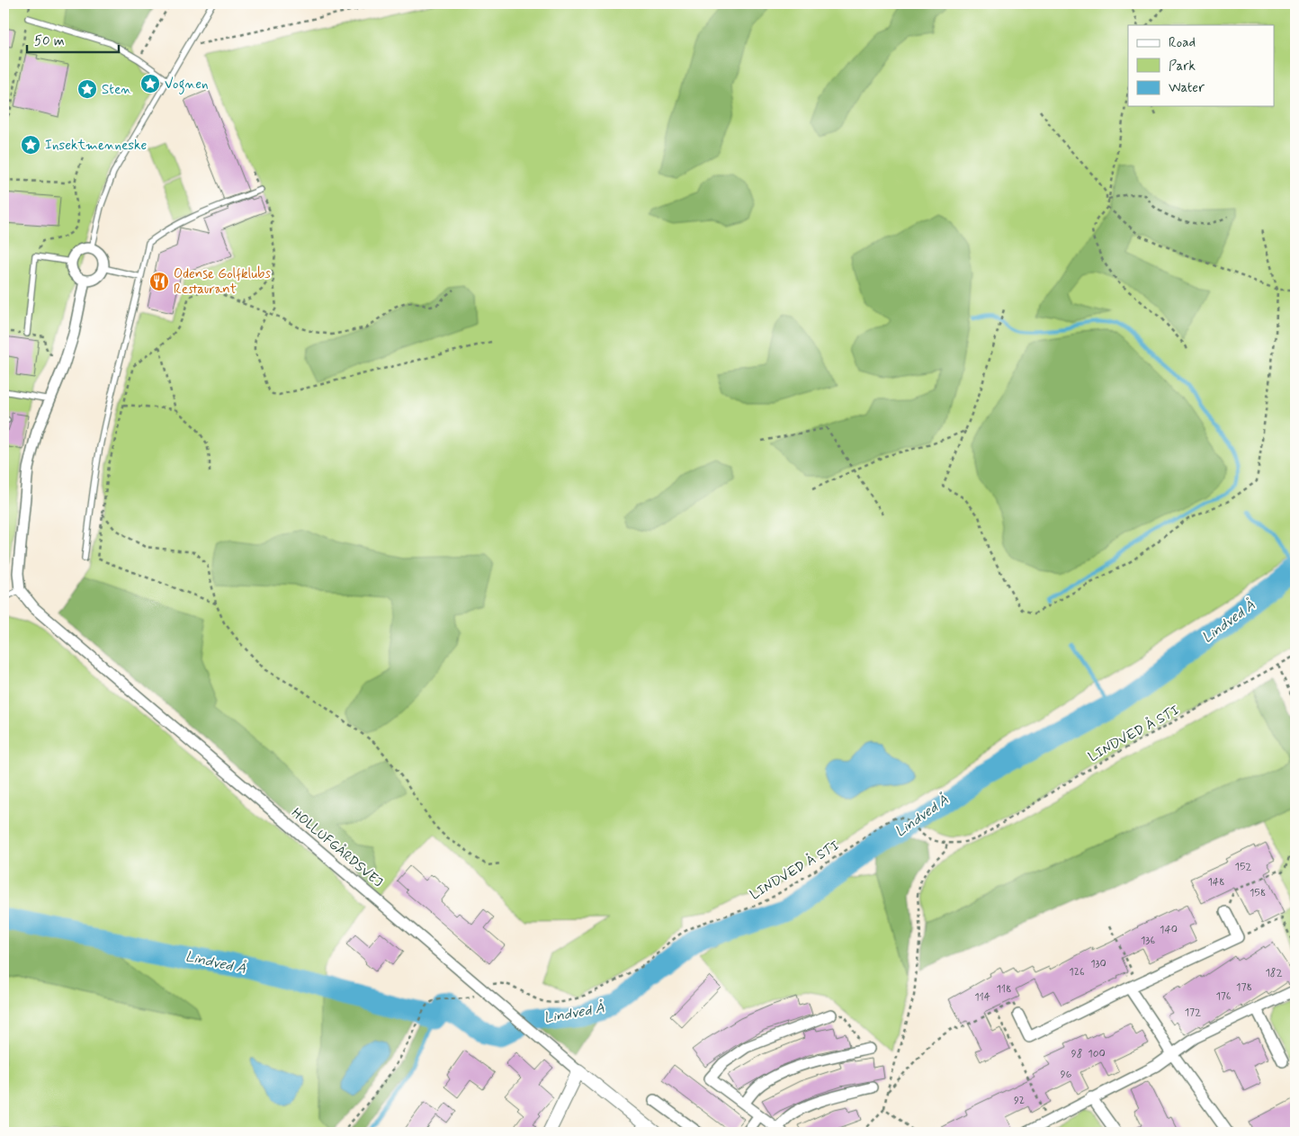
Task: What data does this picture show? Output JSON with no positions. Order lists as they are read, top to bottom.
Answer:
{
  "streets": {
    "street": ["HOLLUFGÅRDSVEJ"],
    "path": ["LINDVED Å STI"]
  },
  "crossings": [
    ["LINDVED Å STI", "HOLLUFGÅRDSVEJ"]
  ],
  "water": ["Lindved Å"],
  "places": {
    "place": ["Vognen", "Sten", "Insektmenneske"],
    "restaurant": ["Odense Golfklubs Restaurant"]
  },
  "house_numbers": [
    "152",
    "148",
    "158",
    "140",
    "136",
    "130",
    "126",
    "182",
    "178",
    "118",
    "176",
    "114",
    "172",
    "98",
    "100",
    "96",
    "92"
  ],
  "legend": ["Road", "Park", "Water"],
  "scale_bar": "50 m"
}
